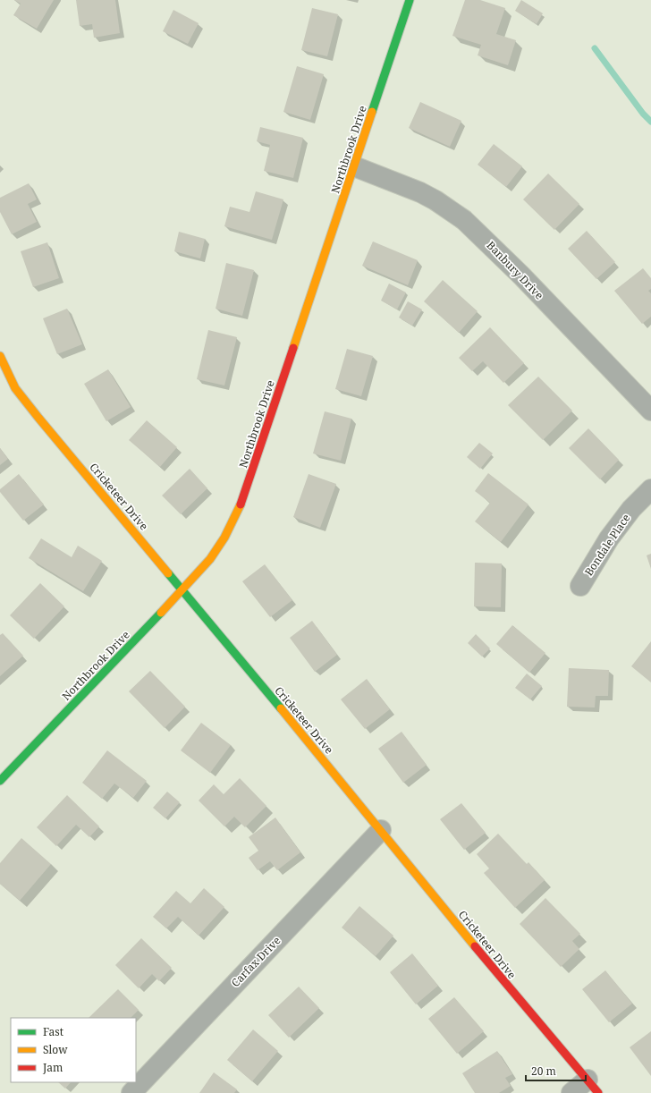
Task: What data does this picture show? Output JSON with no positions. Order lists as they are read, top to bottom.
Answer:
{
  "streets": {
    "street": [
      "Northbrook Drive",
      "Banbury Drive",
      "Cricketeer Drive",
      "Bondale Place",
      "Carfax Drive"
    ]
  },
  "crossings": [
    ["Northbrook Drive", "Banbury Drive"],
    ["Northbrook Drive", "Cricketeer Drive"],
    ["Cricketeer Drive", "Carfax Drive"]
  ],
  "legend": ["Fast", "Slow", "Jam"],
  "scale_bar": "20 m"
}
